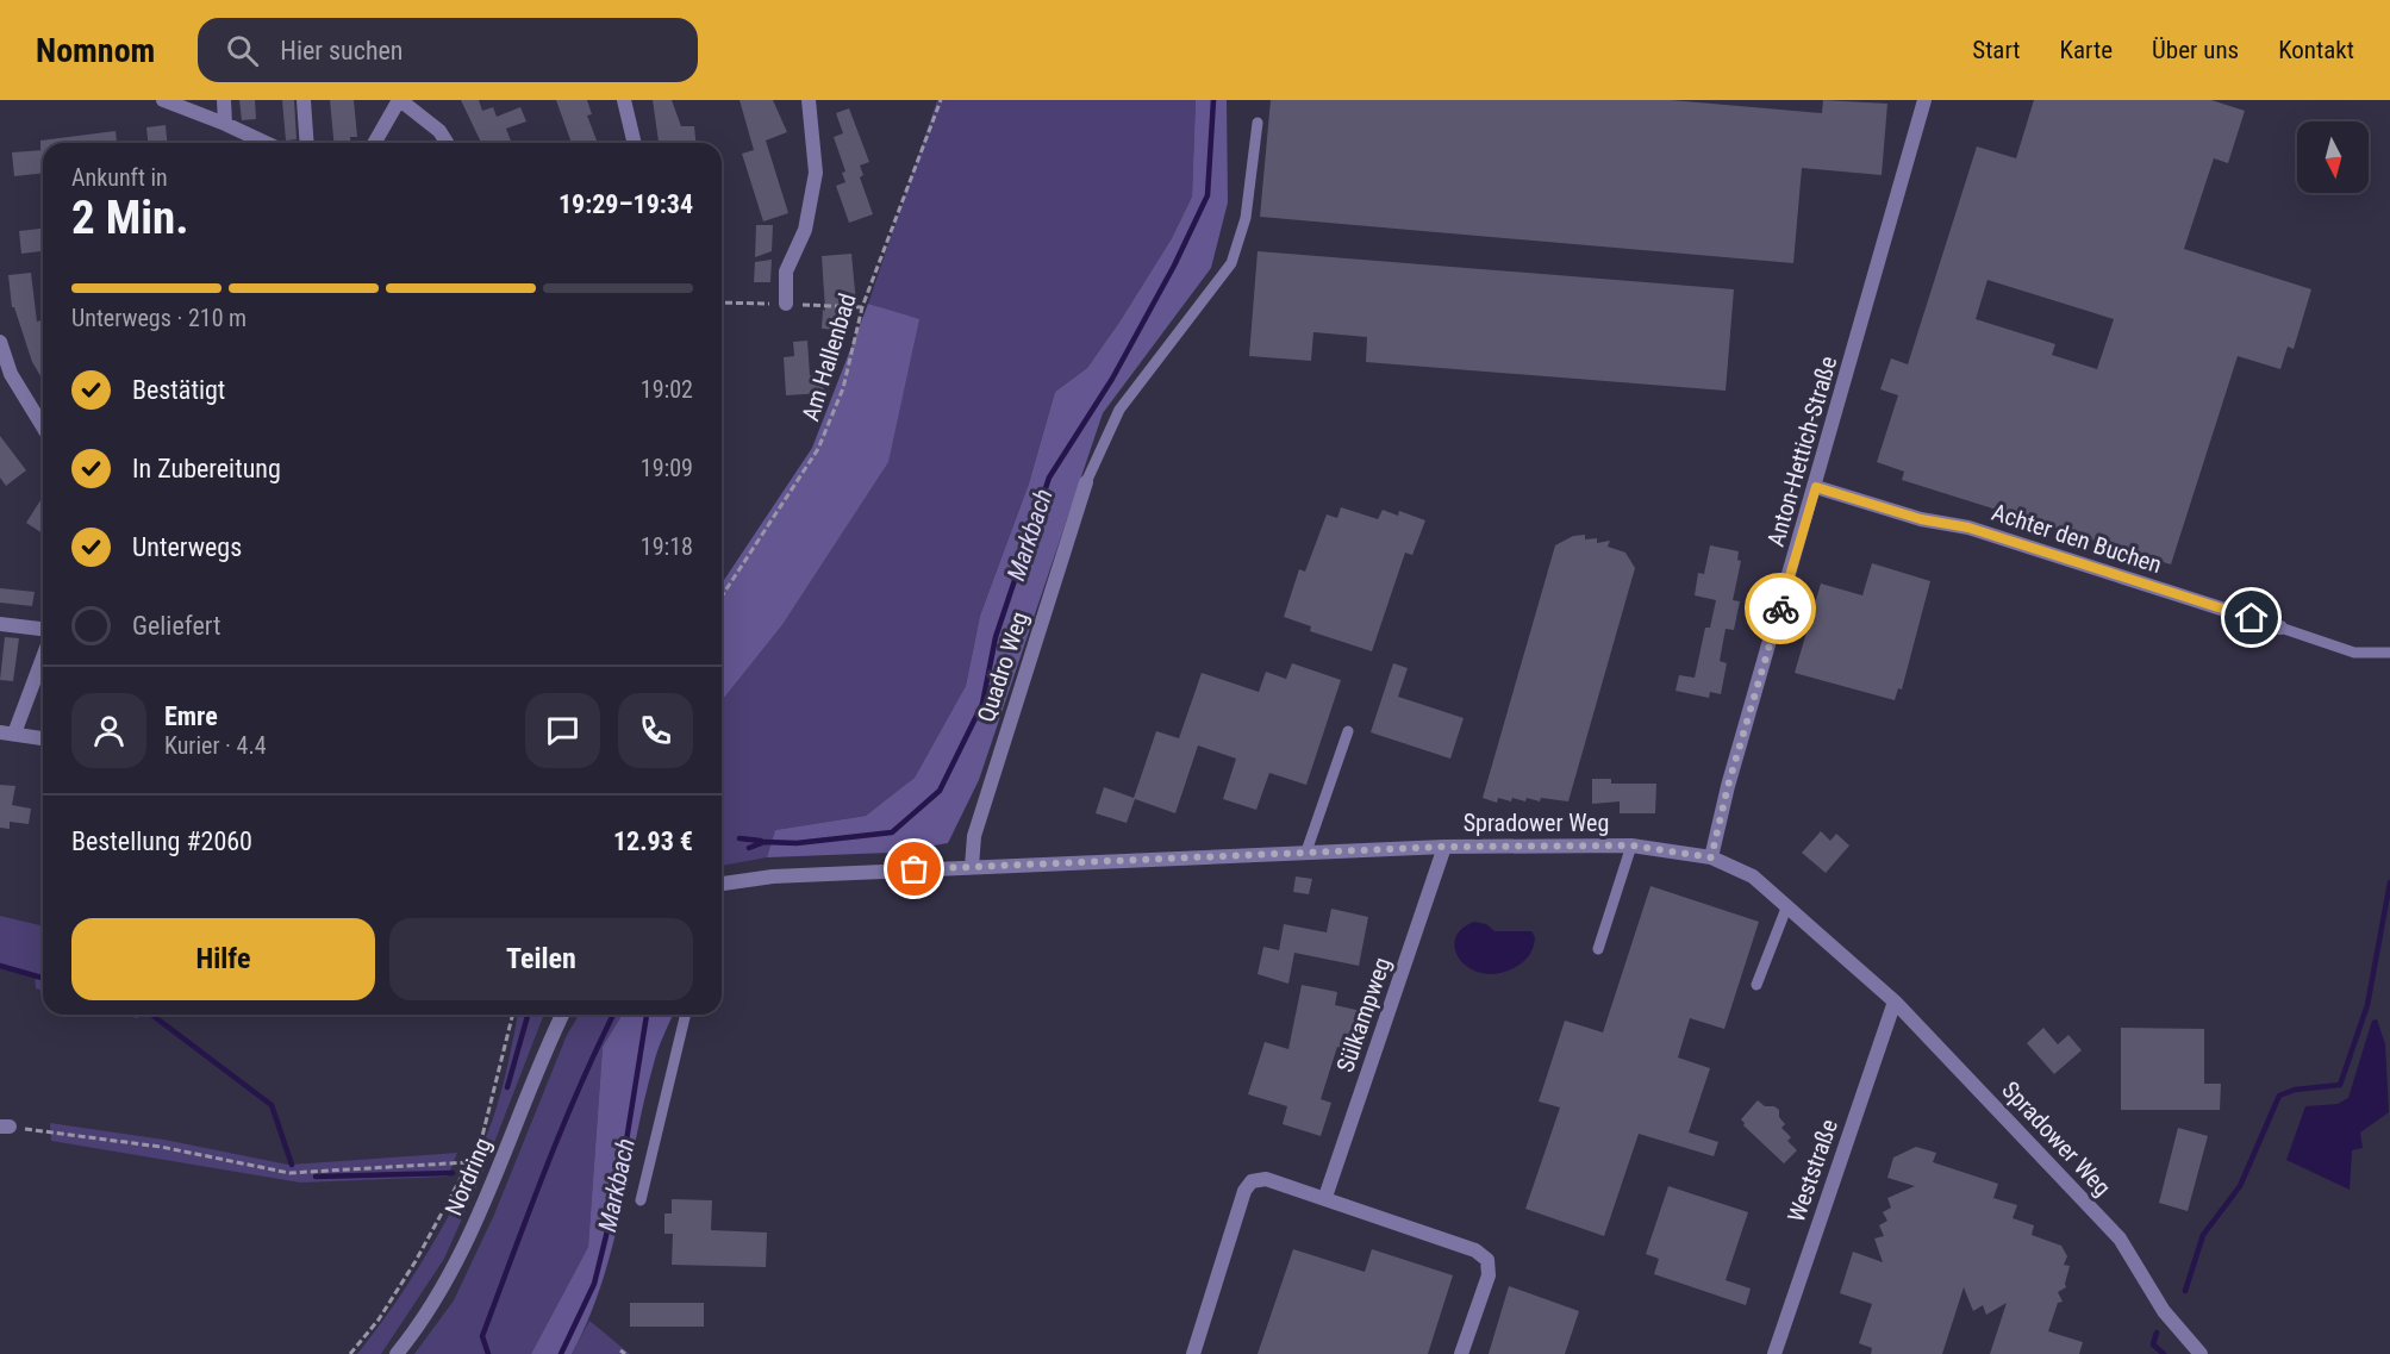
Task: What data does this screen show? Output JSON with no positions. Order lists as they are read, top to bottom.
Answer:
{
  "streets": {
    "street": [
      "Anton-Hettich-Straße",
      "Achter den Buchen",
      "Quadro Weg",
      "Spradower Weg",
      "Sülkampweg",
      "Weststraße",
      "Nordring"
    ],
    "path": ["Am Hallenbad"]
  },
  "crossings": [
    ["Anton-Hettich-Straße", "Achter den Buchen"],
    ["Anton-Hettich-Straße", "Spradower Weg"],
    ["Quadro Weg", "Spradower Weg"],
    ["Spradower Weg", "Sülkampweg"],
    ["Spradower Weg", "Weststraße"]
  ],
  "water": ["Markbach"],
  "north": "bottom",
  "page": {
    "header": "Nomnom",
    "search": "Hier suchen",
    "nav": [
      "Start",
      "Karte",
      "Über uns",
      "Kontakt"
    ],
    "heading": ["2 Min.", "Ankunft in", "19:29–19:34"],
    "panel": [
      "Emre",
      "Kurier · 4.4",
      "Bestellung #2060",
      "12.93 €"
    ],
    "bar": "Unterwegs · 210 m",
    "list": [
      ["Bestätigt", "19:02"],
      ["In Zubereitung", "19:09"],
      ["Unterwegs", "19:18"],
      "Geliefert"
    ],
    "buttons": ["Hilfe", "Teilen"]
  }
}
